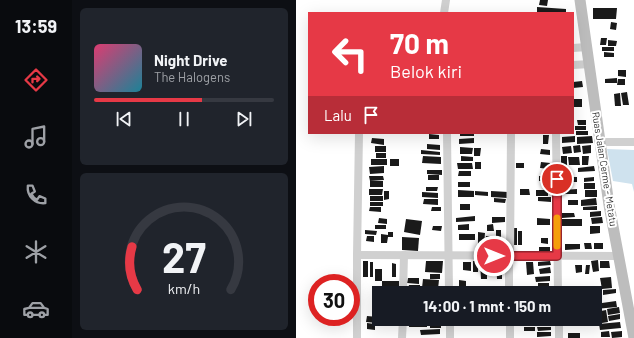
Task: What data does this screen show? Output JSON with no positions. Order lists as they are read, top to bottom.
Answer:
{
  "streets": {
    "main road": ["Ruas Jalan Cerme - Metatu"]
  },
  "page": {
    "tabs": "13:59",
    "turn": ["70 m", "Belok kiri"],
    "song": ["Night Drive", "The Halogens"],
    "then": "Lalu",
    "limit": "30",
    "trip": "14:00 · 1 mnt · 150 m",
    "gauge": ["27", "km/h"]
  }
}
